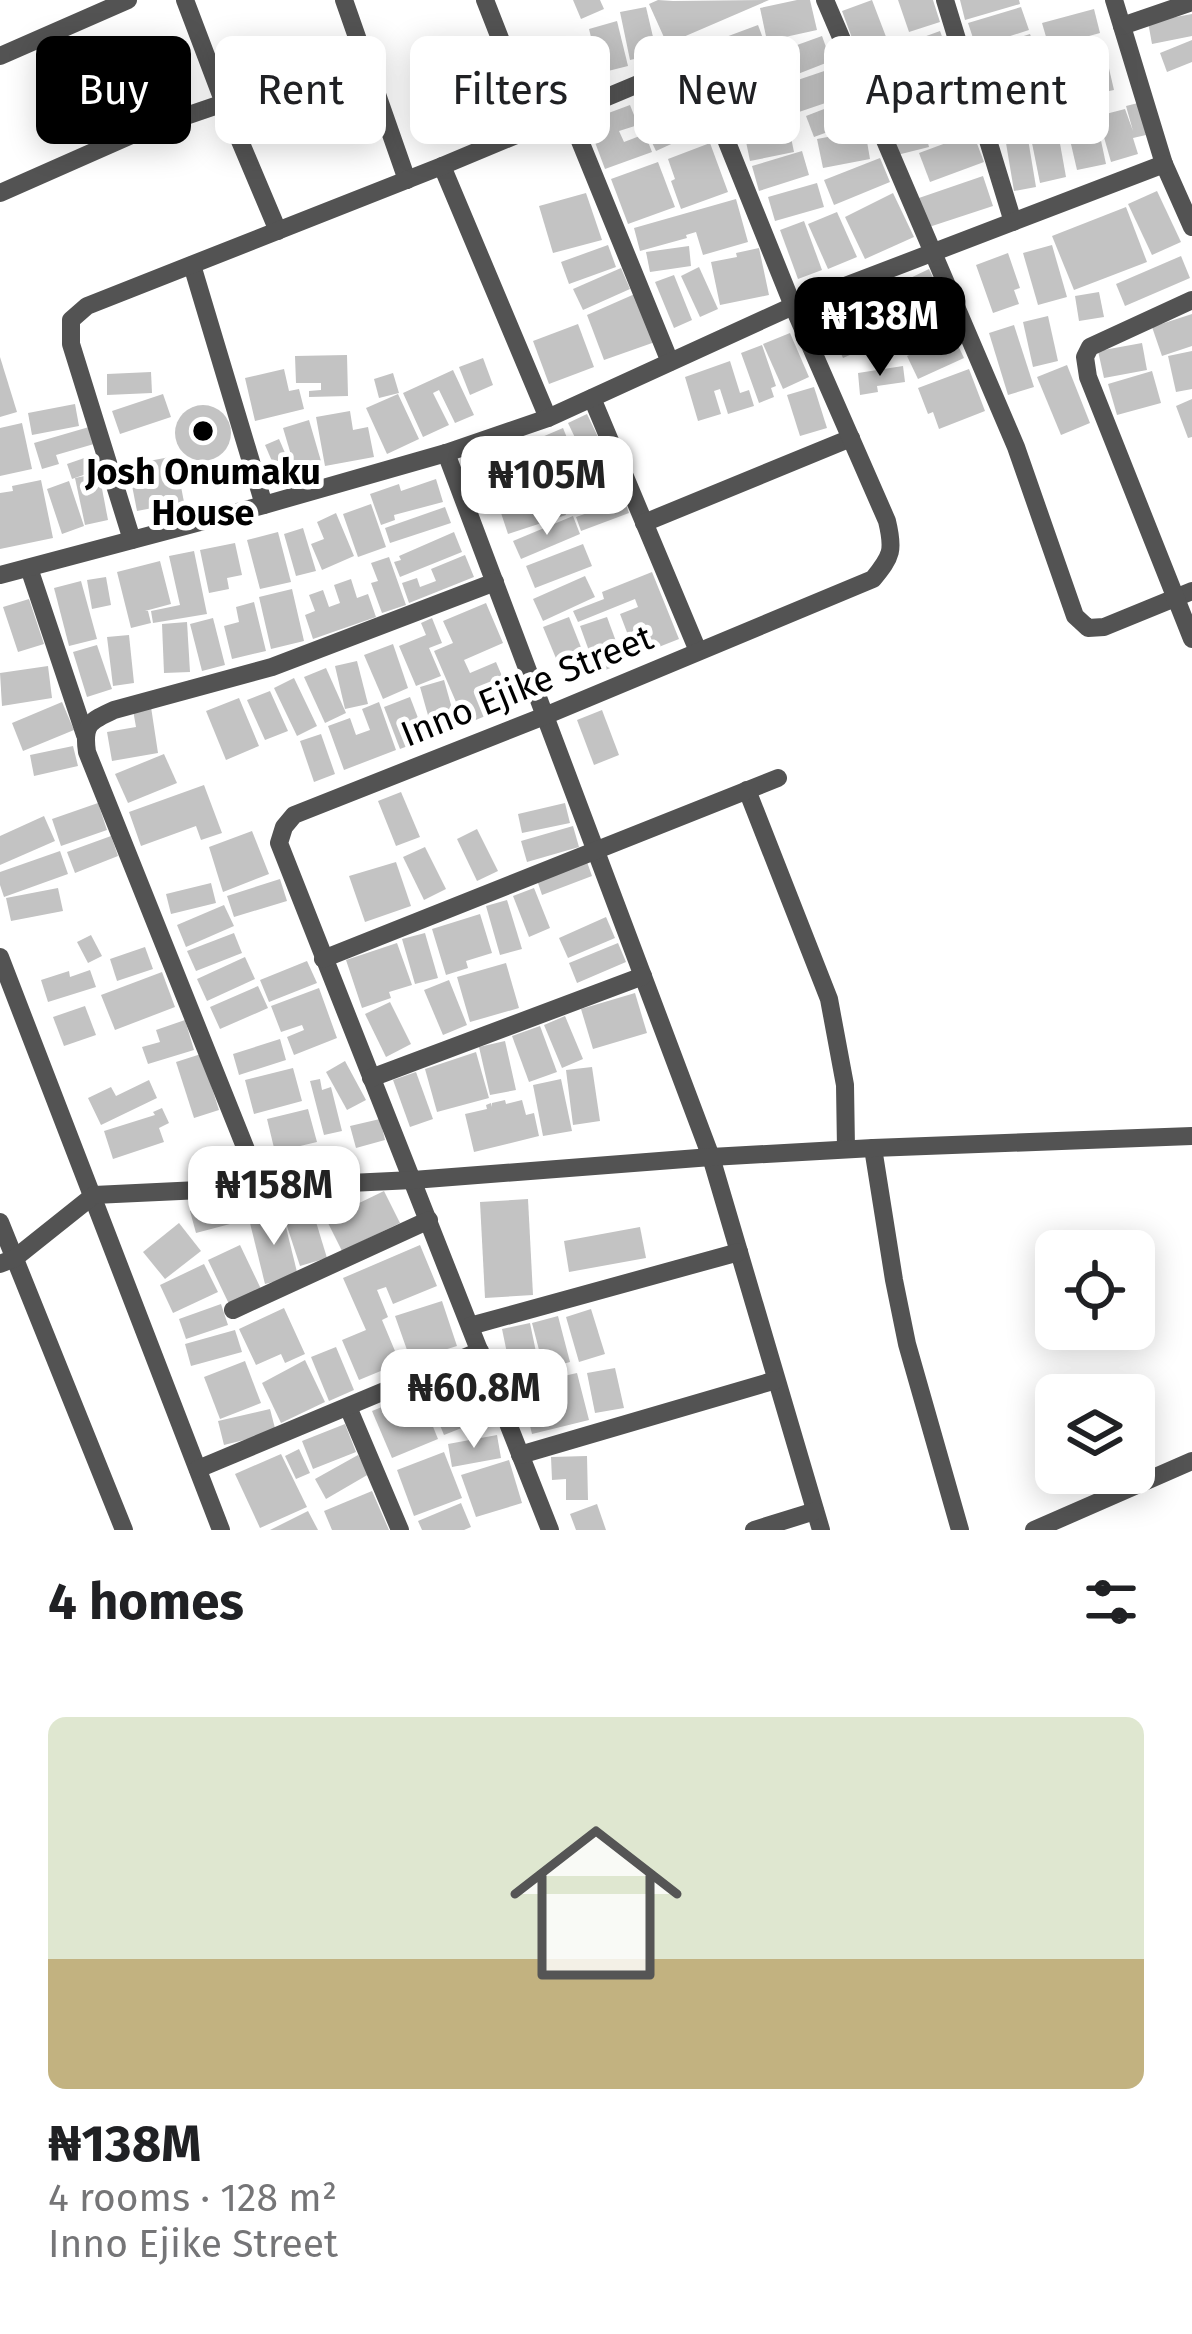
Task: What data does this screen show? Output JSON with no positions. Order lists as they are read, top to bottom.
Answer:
{
  "streets": {
    "street": ["Inno Ejike Street"]
  },
  "places": ["Josh Onumaku House"],
  "page": {
    "chip": [
      "Buy",
      "Rent",
      "Filters",
      "New",
      "Apartment"
    ],
    "price": [
      "₦138M",
      "₦105M",
      "₦158M",
      "₦60.8M"
    ],
    "heading": "4 homes",
    "list": [
      {
        "name": "₦138M",
        "note": "4 rooms · 128 m² · Inno Ejike Street"
      }
    ]
  }
}
